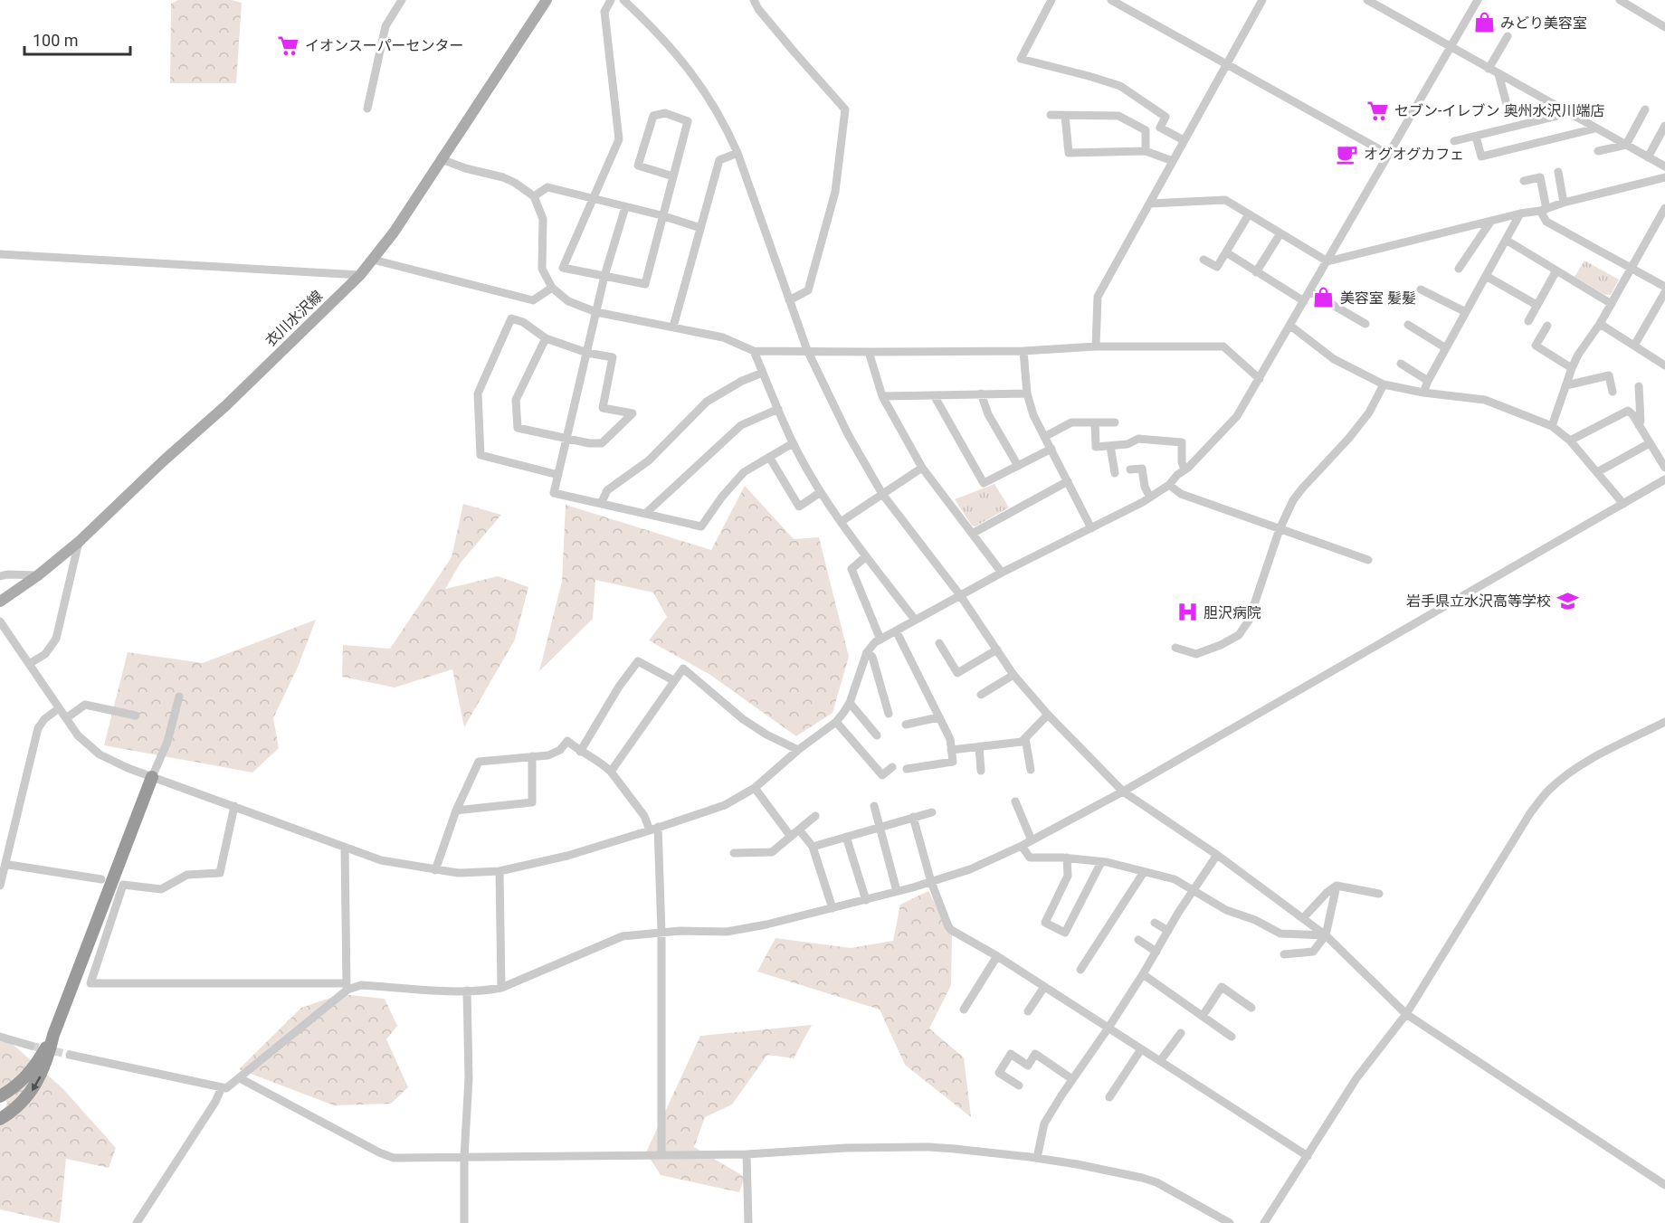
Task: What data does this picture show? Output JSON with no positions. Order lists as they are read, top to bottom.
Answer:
{
  "streets": {
    "main road": ["衣川水沢線"]
  },
  "places": {
    "shop": ["みどり美容室", "美容室 髪髪"],
    "supermarket": ["イオンスーパーセンター", "セブン-イレブン 奥州水沢川端店"],
    "cafe": ["オグオグカフェ"],
    "school or university": ["岩手県立水沢高等学校"],
    "hospital": ["胆沢病院"]
  },
  "scale_bar": "100 m"
}
